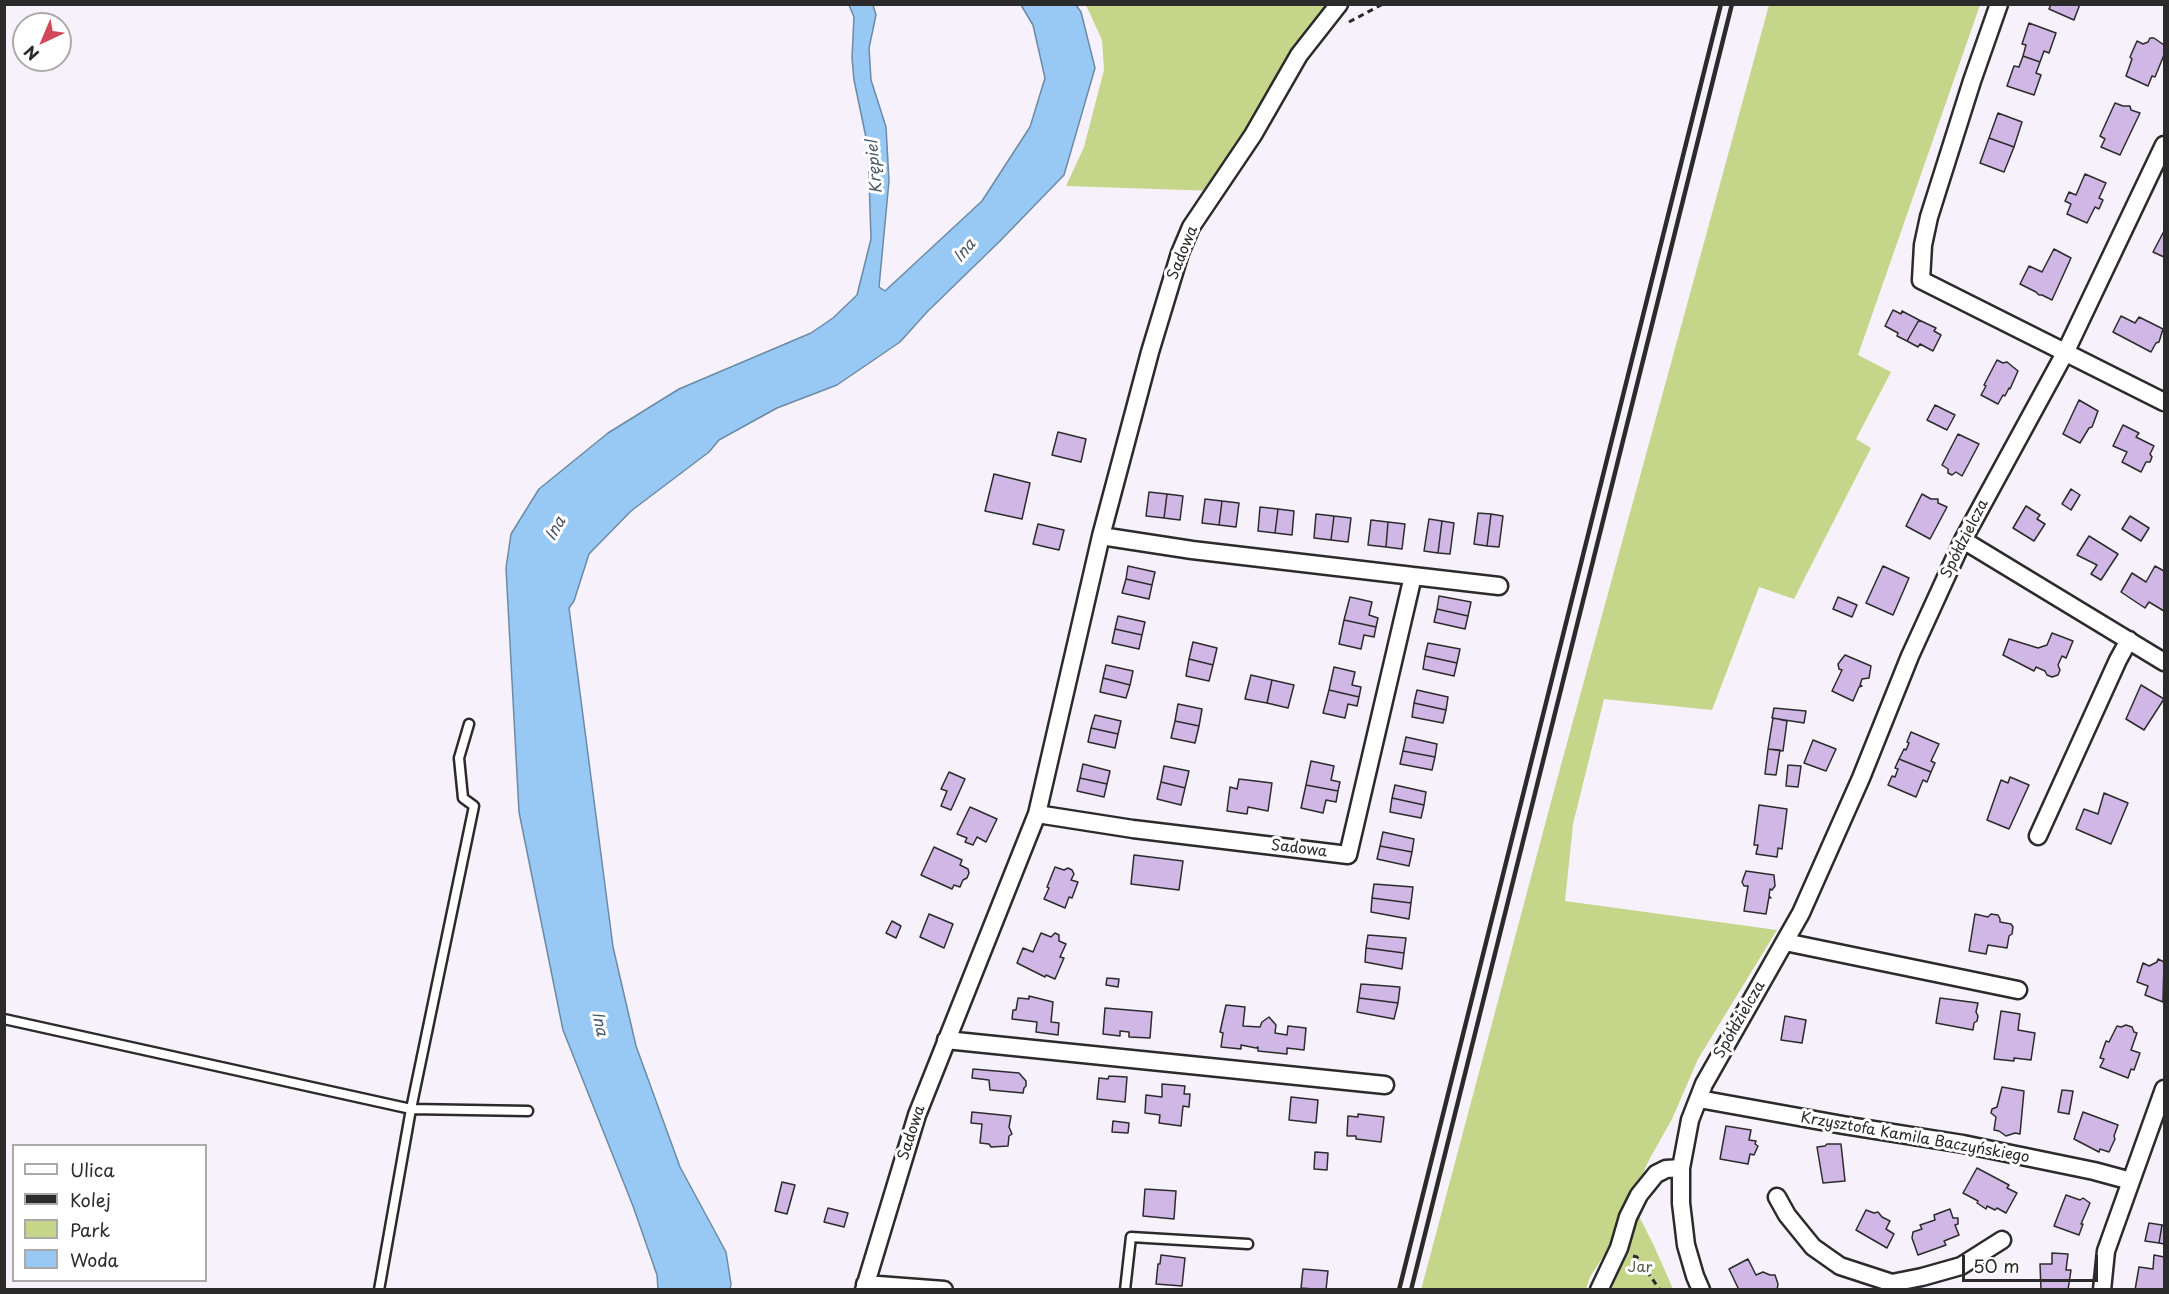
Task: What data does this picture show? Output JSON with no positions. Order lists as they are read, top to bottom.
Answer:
{
  "streets": {
    "street": ["Sadowa", "Spółdzielcza", "Krzysztofa Kamila Baczyńskiego"]
  },
  "crossings": [
    ["Spółdzielcza", "Krzysztofa Kamila Baczyńskiego"]
  ],
  "water": ["Krępiel", "Ina"],
  "parks": ["Jar"],
  "legend": [
    "Ulica",
    "Kolej",
    "Park",
    "Woda"
  ],
  "scale_bar": "50 m",
  "north": "bottom left"
}
